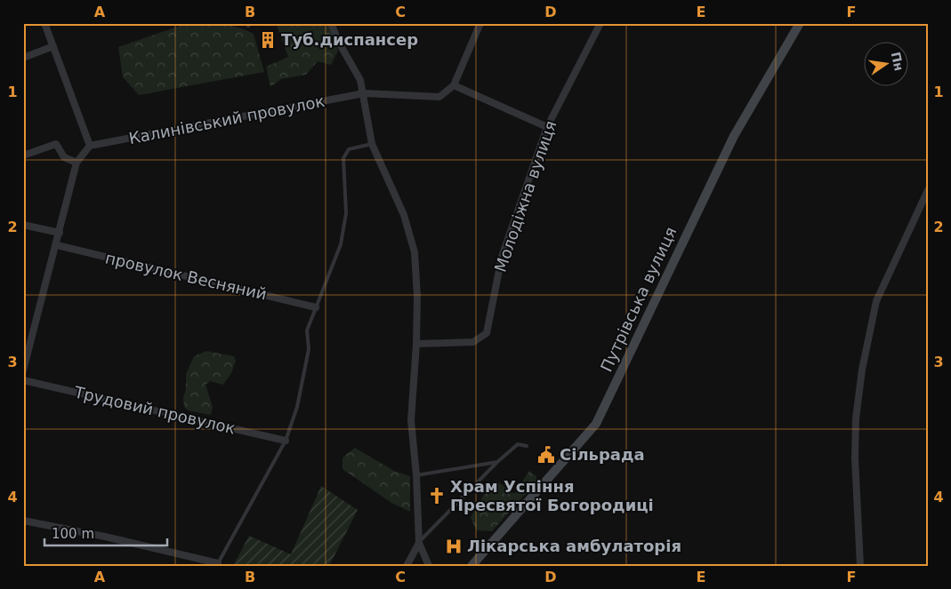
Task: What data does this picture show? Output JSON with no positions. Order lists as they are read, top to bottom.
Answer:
{
  "streets": {
    "main road": ["Путрівська вулиця"],
    "street": [
      "Калинівський провулок",
      "Молодіжна вулиця",
      "провулок Весняний",
      "Трудовий провулок"
    ]
  },
  "places": {
    "building": ["Туб.диспансер"],
    "public building": ["Сільрада"],
    "church": ["Храм Успіння Пресвятої Богородиці"],
    "hospital": ["Лікарська амбулаторія"]
  },
  "scale_bar": "100 m",
  "north": "right",
  "grid": {
    "columns": [
      "A",
      "B",
      "C",
      "D",
      "E",
      "F"
    ],
    "rows": [
      "1",
      "2",
      "3",
      "4"
    ]
  }
}
